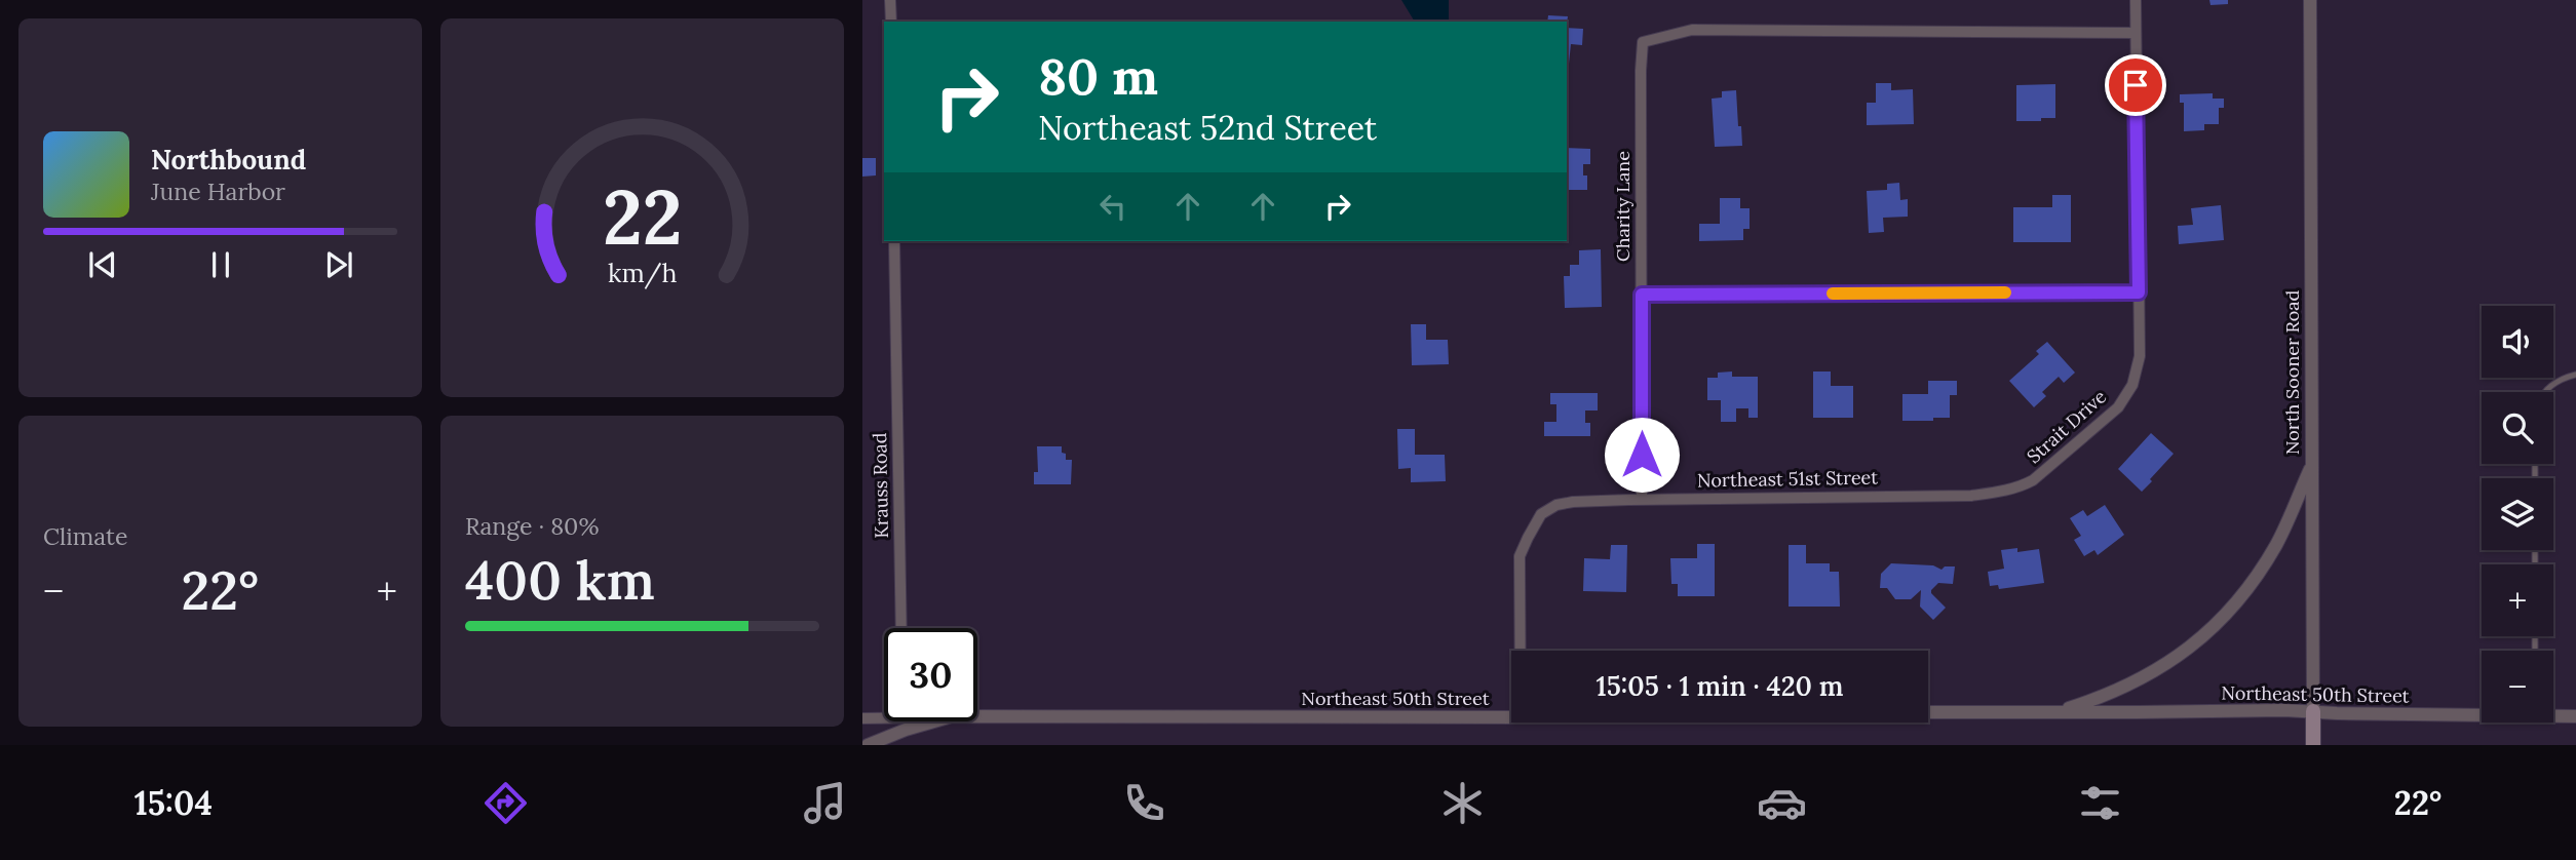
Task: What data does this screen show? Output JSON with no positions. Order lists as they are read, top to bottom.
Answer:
{
  "streets": {
    "main road": ["North Sooner Road"],
    "street": [
      "Charity Lane",
      "Strait Drive",
      "Northeast 51st Street",
      "Krauss Road",
      "Northeast 50th Street"
    ]
  },
  "crossings": [
    ["Charity Lane", "Strait Drive"],
    ["Charity Lane", "Northeast 51st Street"],
    ["North Sooner Road", "Northeast 50th Street"],
    ["Strait Drive", "Northeast 51st Street"]
  ],
  "page": {
    "turn": ["80 m", "Northeast 52nd Street"],
    "song": ["Northbound", "June Harbor"],
    "map_buttons": ["+", "−"],
    "tile": [
      "Climate",
      ["Range · 80%", "400 km"]
    ],
    "heat": ["−", "22°", "+"],
    "limit": "30",
    "trip": "15:05 · 1 min · 420 m",
    "tabs": ["15:04", "22°"],
    "gauge": ["22", "km/h"]
  }
}
